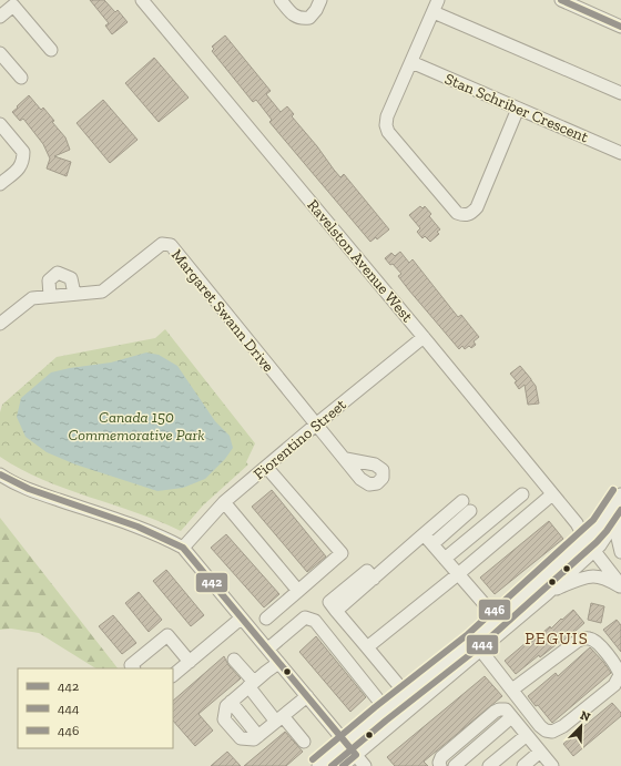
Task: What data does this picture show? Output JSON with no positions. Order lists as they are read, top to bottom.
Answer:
{
  "streets": {
    "street": [
      "Stan Schriber Crescent",
      "Ravelston Avenue West",
      "Margaret Swann Drive",
      "Fiorentino Street"
    ]
  },
  "crossings": [
    ["Ravelston Avenue West", "Fiorentino Street"],
    ["Margaret Swann Drive", "Fiorentino Street"]
  ],
  "districts": ["PEGUIS"],
  "parks": ["Canada 150 Commemorative Park"],
  "lines": ["transit line 442", "transit line 446", "transit line 444"],
  "legend": ["442", "444", "446"],
  "north": "top right"
}
